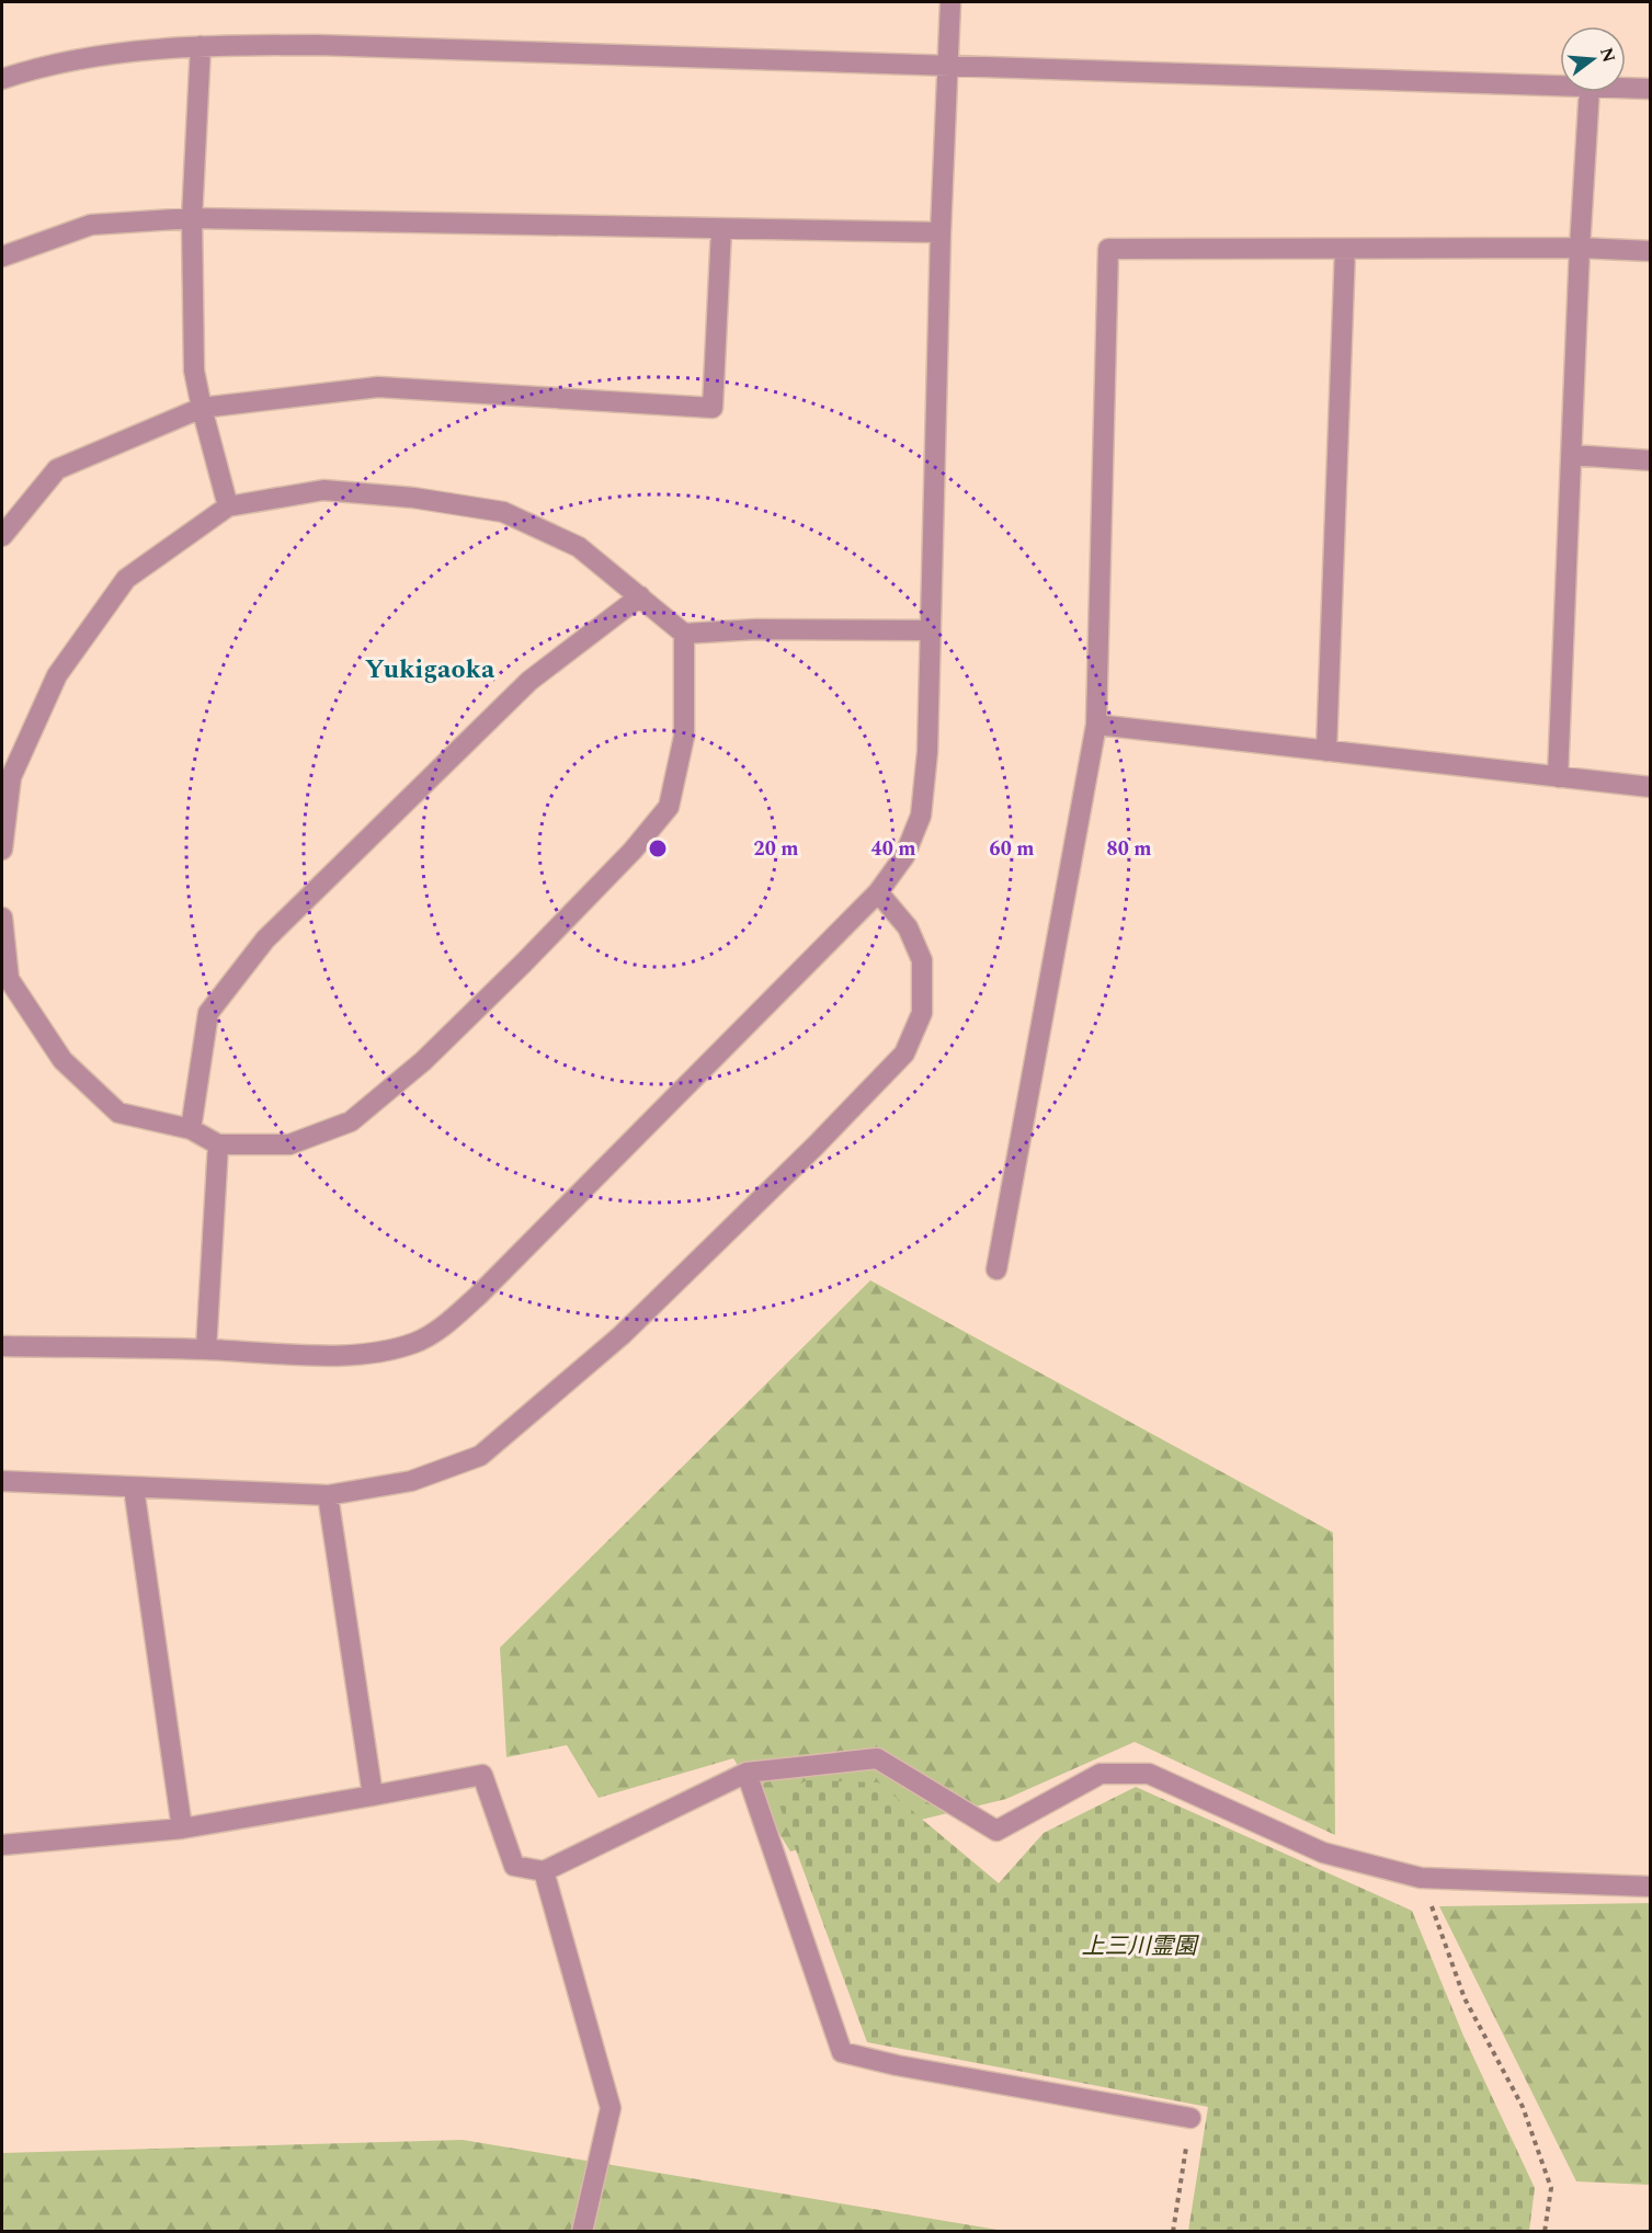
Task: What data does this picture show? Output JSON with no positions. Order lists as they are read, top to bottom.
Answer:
{
  "districts": ["Yukigaoka"],
  "parks": ["上三川霊園"],
  "north": "right",
  "rings": [
    "20 m",
    "40 m",
    "60 m",
    "80 m"
  ]
}
